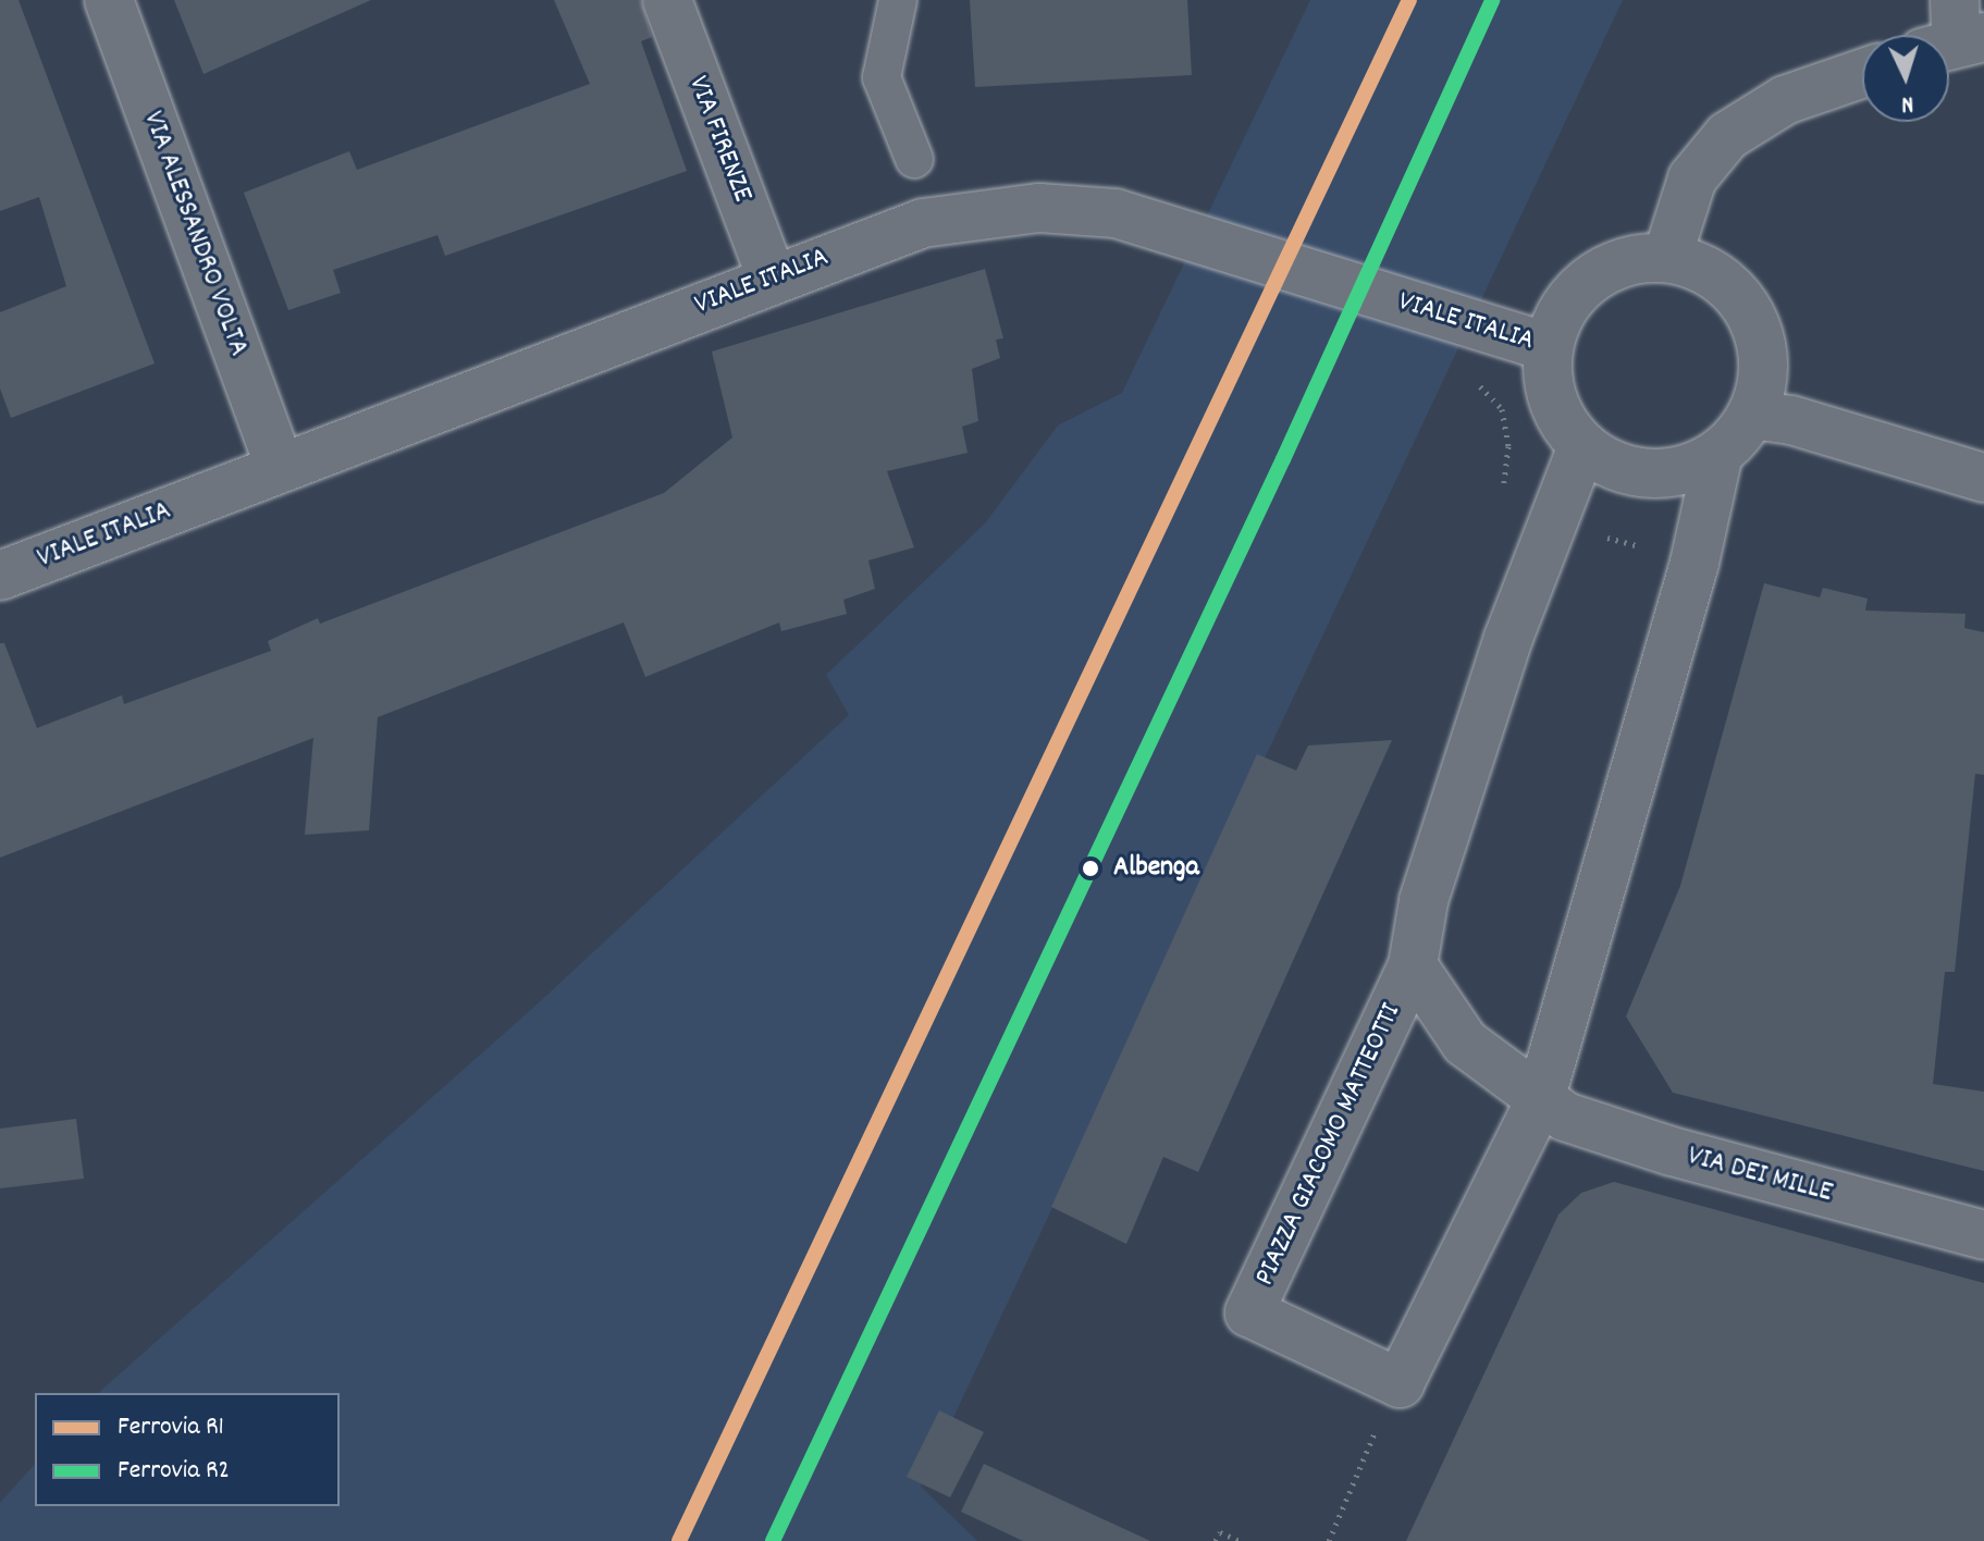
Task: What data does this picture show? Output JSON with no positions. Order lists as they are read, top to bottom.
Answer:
{
  "streets": {
    "street": [
      "VIA FIRENZE",
      "VIA ALESSANDRO VOLTA",
      "VIALE ITALIA",
      "PIAZZA GIACOMO MATTEOTTI",
      "VIA DEI MILLE"
    ]
  },
  "crossings": [
    ["VIA FIRENZE", "VIALE ITALIA"],
    ["VIA ALESSANDRO VOLTA", "VIALE ITALIA"],
    ["VIALE ITALIA", "PIAZZA GIACOMO MATTEOTTI"],
    ["PIAZZA GIACOMO MATTEOTTI", "VIA DEI MILLE"]
  ],
  "places": ["Albenga"],
  "lines": ["rail line R1", "rail line R2"],
  "legend": ["Ferrovia R1", "Ferrovia R2"],
  "north": "bottom"
}
